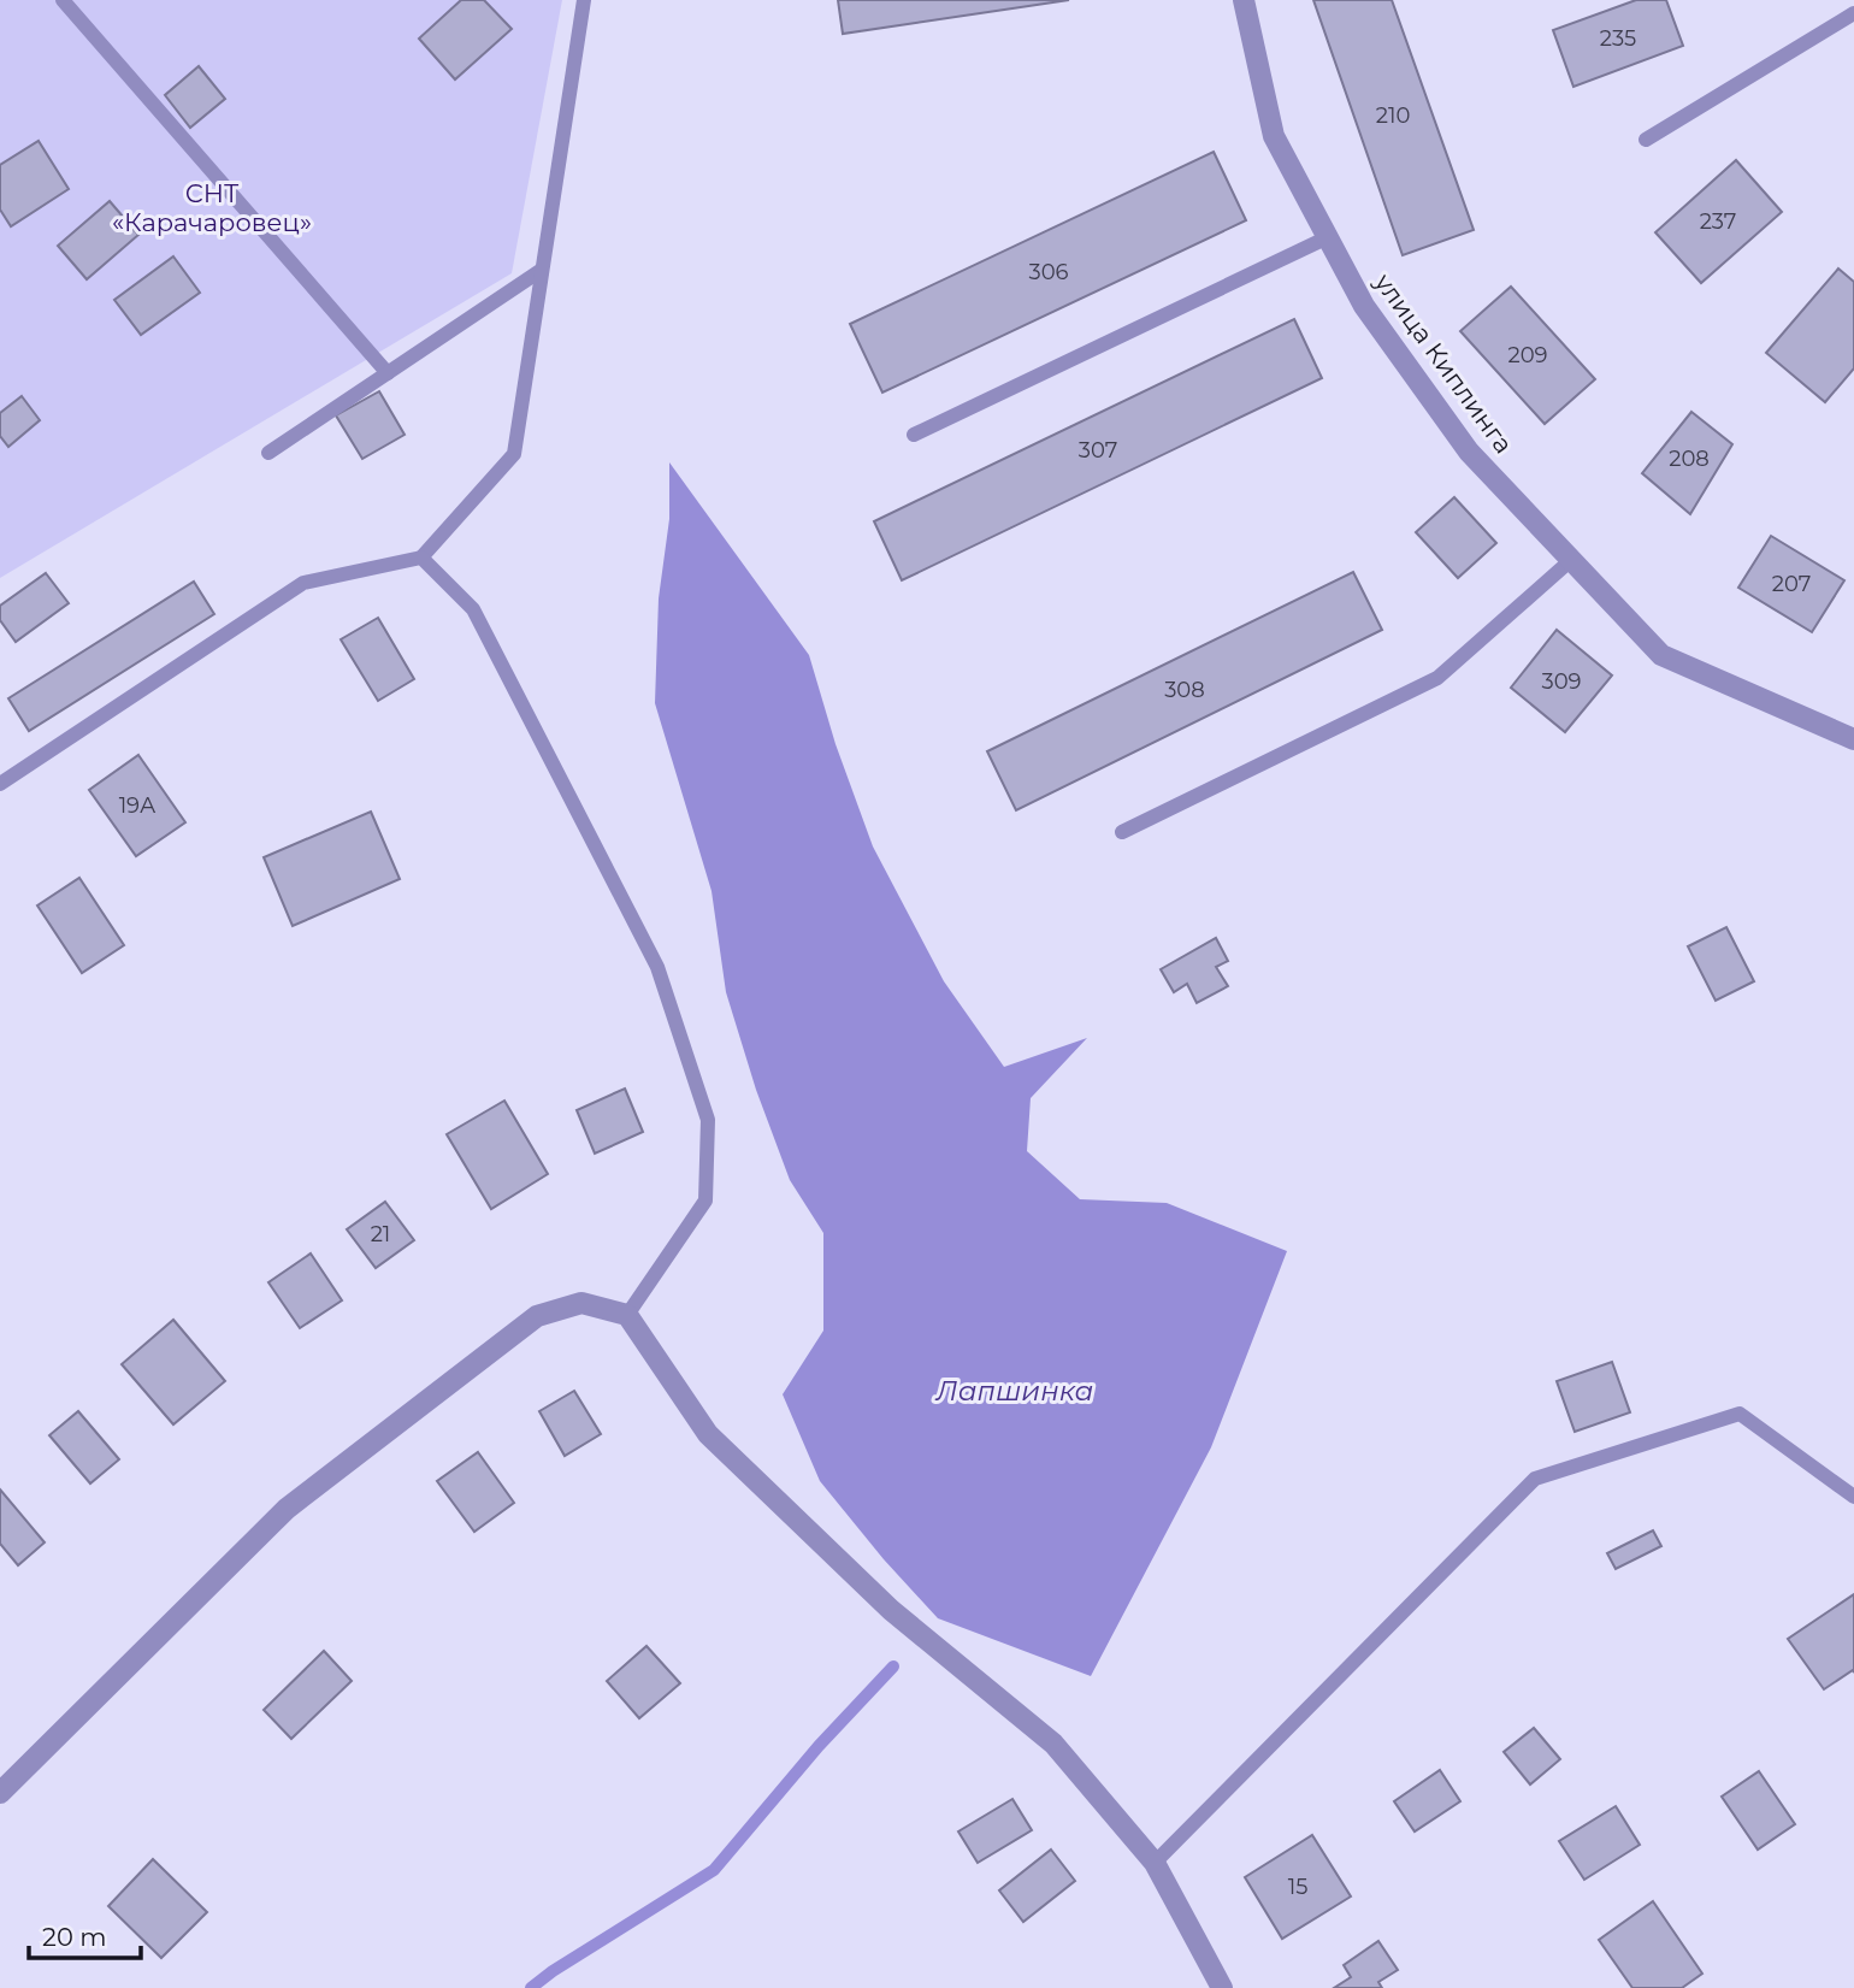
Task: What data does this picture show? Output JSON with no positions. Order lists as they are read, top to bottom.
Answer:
{
  "streets": {
    "street": ["улица Киплинга"]
  },
  "water": ["Лапшинка"],
  "parks": ["СНТ «Карачаровец»"],
  "house_numbers": [
    "235",
    "210",
    "237",
    "306",
    "209",
    "307",
    "208",
    "207",
    "309",
    "308",
    "19А",
    "21",
    "15"
  ],
  "scale_bar": "20 m"
}
